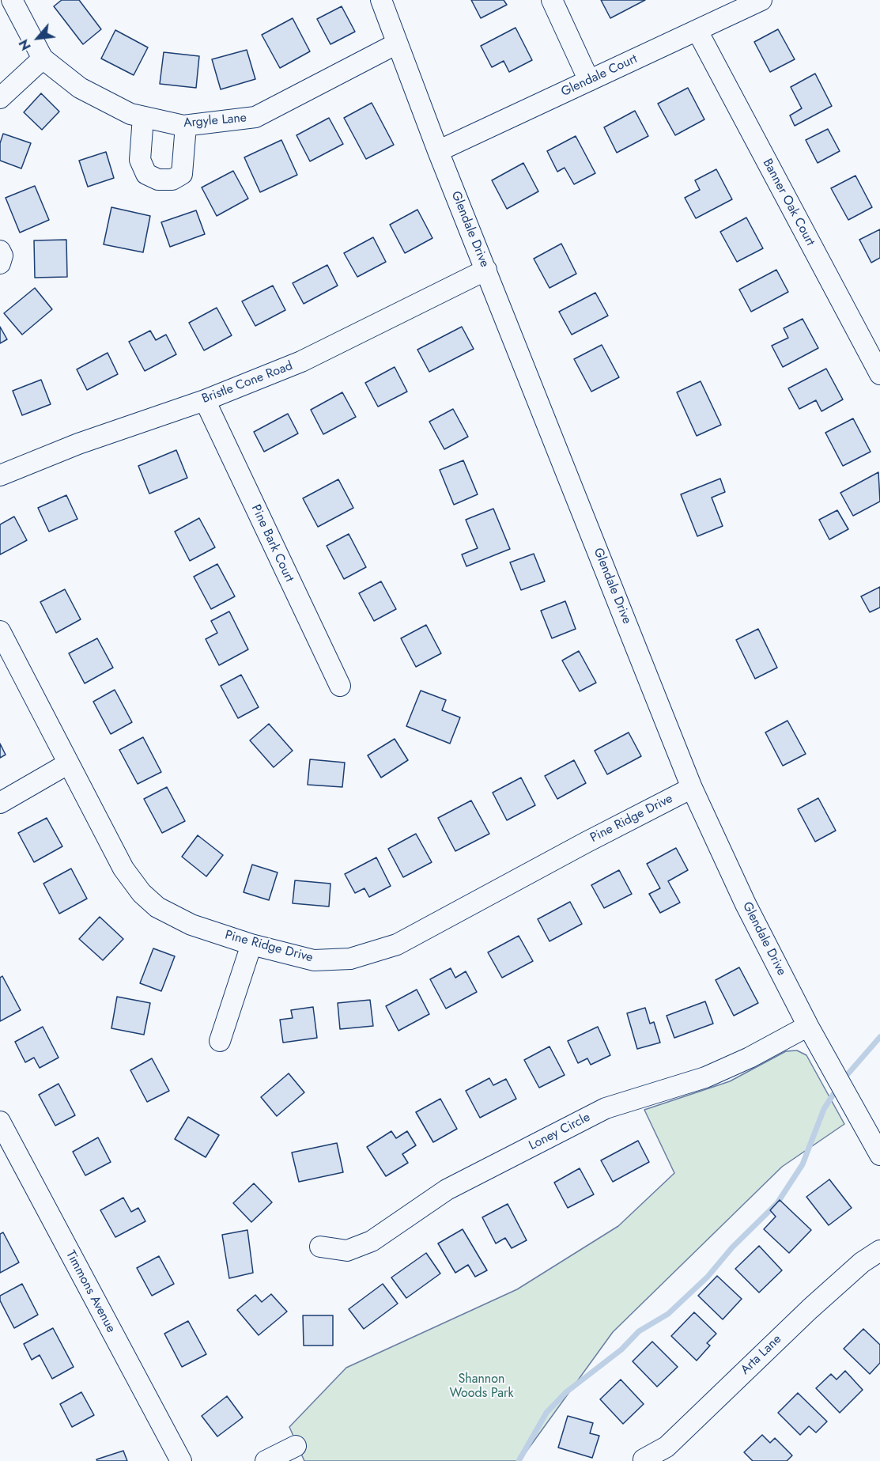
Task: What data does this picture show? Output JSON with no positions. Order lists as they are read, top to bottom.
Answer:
{
  "streets": {
    "street": [
      "Glendale Court",
      "Argyle Lane",
      "Banner Oak Court",
      "Glendale Drive",
      "Bristle Cone Road",
      "Pine Bark Court",
      "Pine Ridge Drive",
      "Loney Circle",
      "Timmons Avenue",
      "Arta Lane"
    ]
  },
  "crossings": [
    ["Glendale Court", "Banner Oak Court"],
    ["Glendale Court", "Glendale Drive"],
    ["Argyle Lane", "Glendale Drive"],
    ["Glendale Drive", "Bristle Cone Road"],
    ["Glendale Drive", "Pine Ridge Drive"],
    ["Glendale Drive", "Loney Circle"],
    ["Bristle Cone Road", "Pine Bark Court"]
  ],
  "parks": ["Shannon Woods Park"],
  "north": "bottom left"
}
